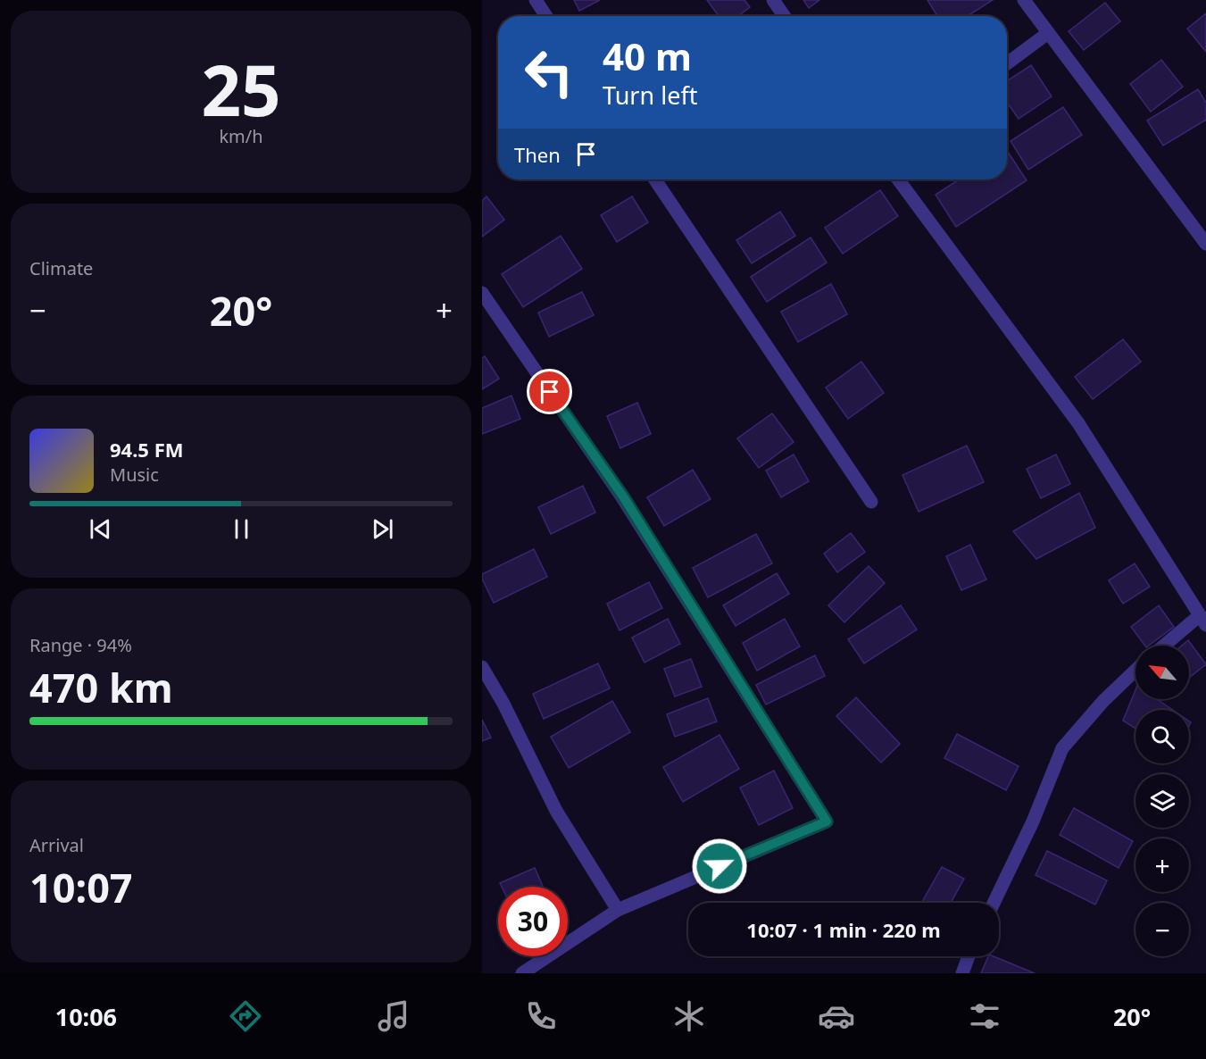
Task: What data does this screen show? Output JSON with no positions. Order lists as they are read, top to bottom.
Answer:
{
  "north": "top left",
  "page": {
    "tile": [
      ["25", "km/h"],
      "Climate",
      ["Range · 94%", "470 km"],
      ["Arrival", "10:07"]
    ],
    "turn": ["40 m", "Turn left"],
    "then": "Then",
    "heat": ["−", "20°", "+"],
    "song": ["94.5 FM", "Music"],
    "map_buttons": ["+", "−"],
    "limit": "30",
    "trip": "10:07 · 1 min · 220 m",
    "tabs": ["10:06", "20°"]
  }
}
